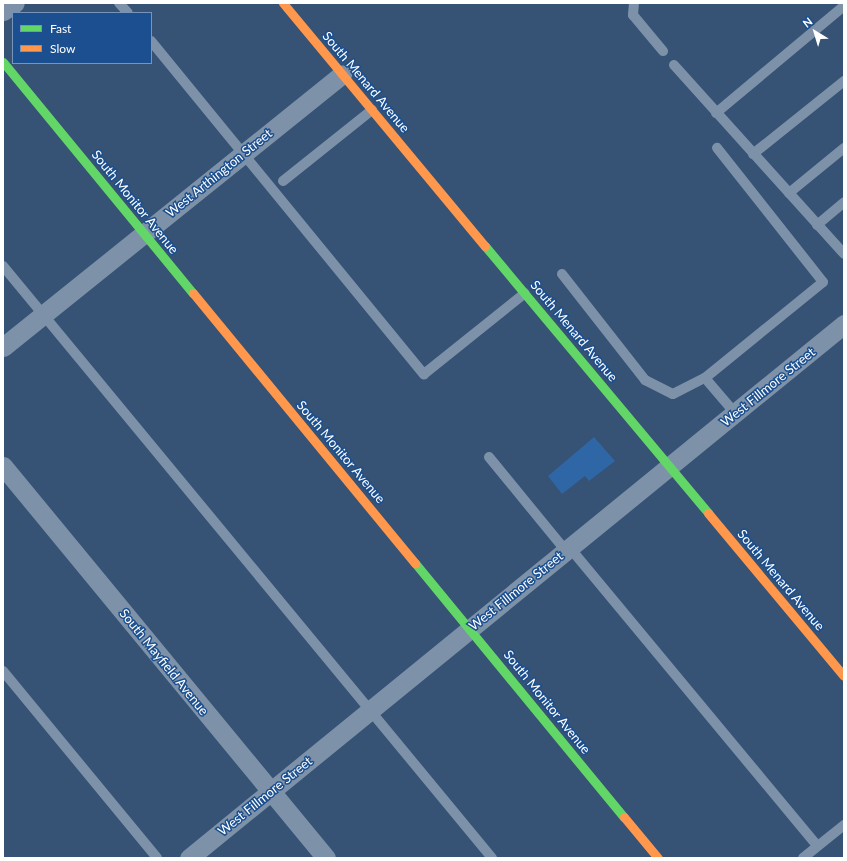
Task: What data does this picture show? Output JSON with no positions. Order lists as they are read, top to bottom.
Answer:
{
  "streets": {
    "street": [
      "South Menard Avenue",
      "West Arthington Street",
      "South Monitor Avenue",
      "West Fillmore Street",
      "South Mayfield Avenue"
    ]
  },
  "crossings": [
    ["South Menard Avenue", "West Arthington Street"],
    ["South Menard Avenue", "West Fillmore Street"],
    ["West Arthington Street", "South Monitor Avenue"],
    ["South Monitor Avenue", "West Fillmore Street"],
    ["West Fillmore Street", "South Mayfield Avenue"]
  ],
  "legend": ["Fast", "Slow"],
  "north": "top left"
}
